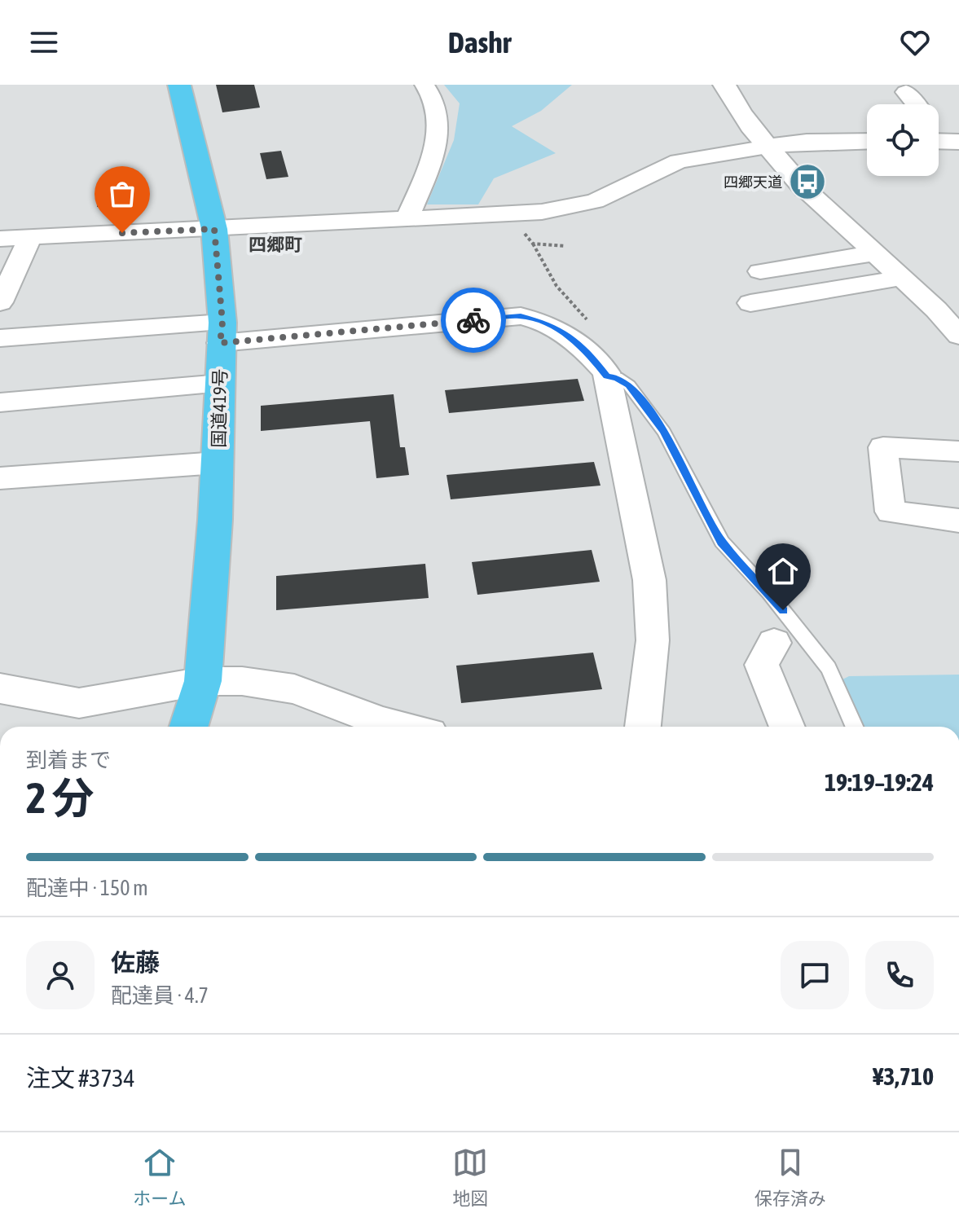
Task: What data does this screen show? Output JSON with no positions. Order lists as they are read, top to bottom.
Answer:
{
  "streets": {
    "highway": ["国道419号"]
  },
  "districts": ["四郷町"],
  "places": {
    "bus stop": ["四郷天道"]
  },
  "page": {
    "header": "Dashr",
    "heading": ["2 分", "到着まで", "19:19–19:24"],
    "panel": [
      "佐藤",
      "配達員 · 4.7",
      "注文 #3734",
      "¥3,710"
    ],
    "bar": "配達中 · 150 m",
    "tabs": ["ホーム", "地図", "保存済み"]
  }
}
